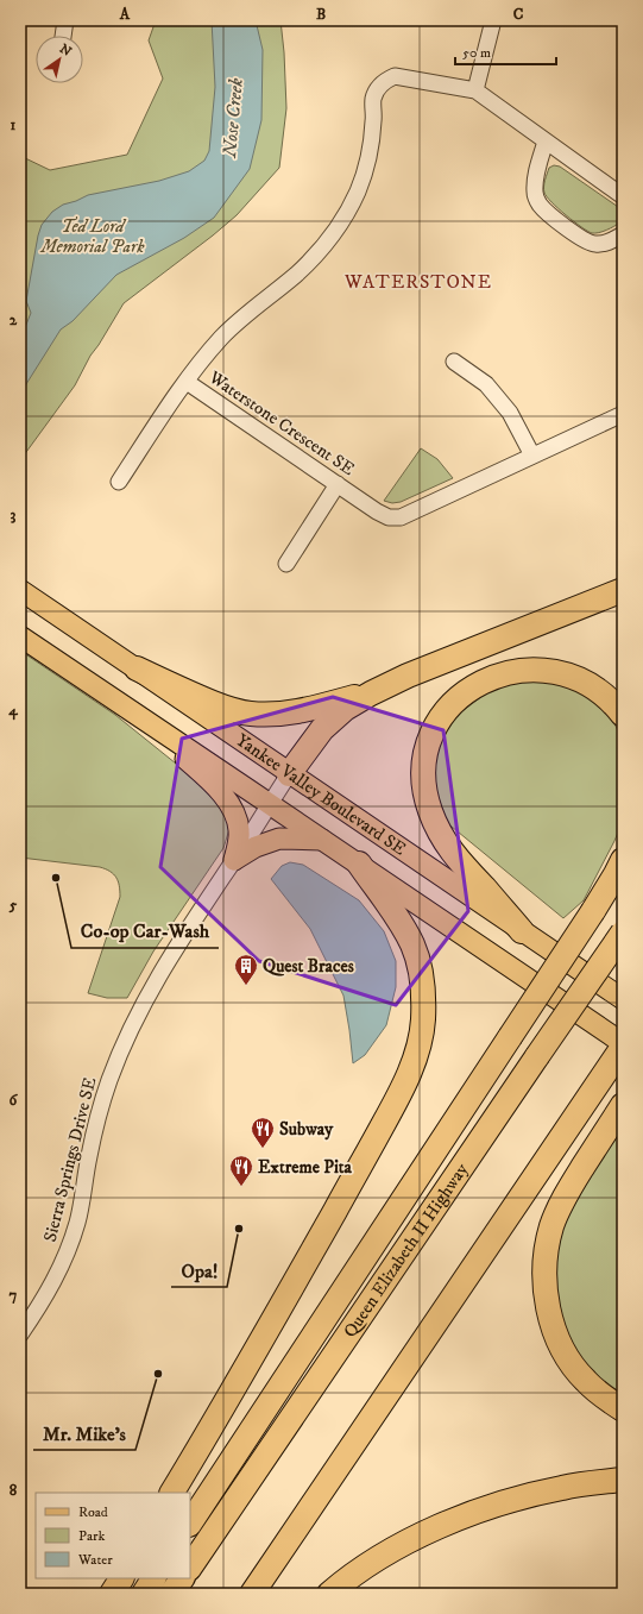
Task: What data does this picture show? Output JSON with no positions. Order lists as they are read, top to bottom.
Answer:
{
  "streets": {
    "highway": ["Queen Elizabeth II Highway"],
    "main road": ["Yankee Valley Boulevard SE"],
    "street": ["Waterstone Crescent SE", "Sierra Springs Drive SE"]
  },
  "crossings": [
    ["Yankee Valley Boulevard SE", "Sierra Springs Drive SE"]
  ],
  "districts": ["WATERSTONE"],
  "water": ["Nose Creek"],
  "parks": ["Ted Lord Memorial Park"],
  "places": {
    "other": ["Co-op Car-Wash", "Opa!", "Mr. Mike's"],
    "building": ["Quest Braces"],
    "restaurant": ["Subway", "Extreme Pita"]
  },
  "legend": ["Road", "Park", "Water"],
  "scale_bar": "50 m",
  "north": "top right",
  "grid": {
    "columns": ["A", "B", "C"],
    "rows": [
      "1",
      "2",
      "3",
      "4",
      "5",
      "6",
      "7",
      "8"
    ]
  }
}
